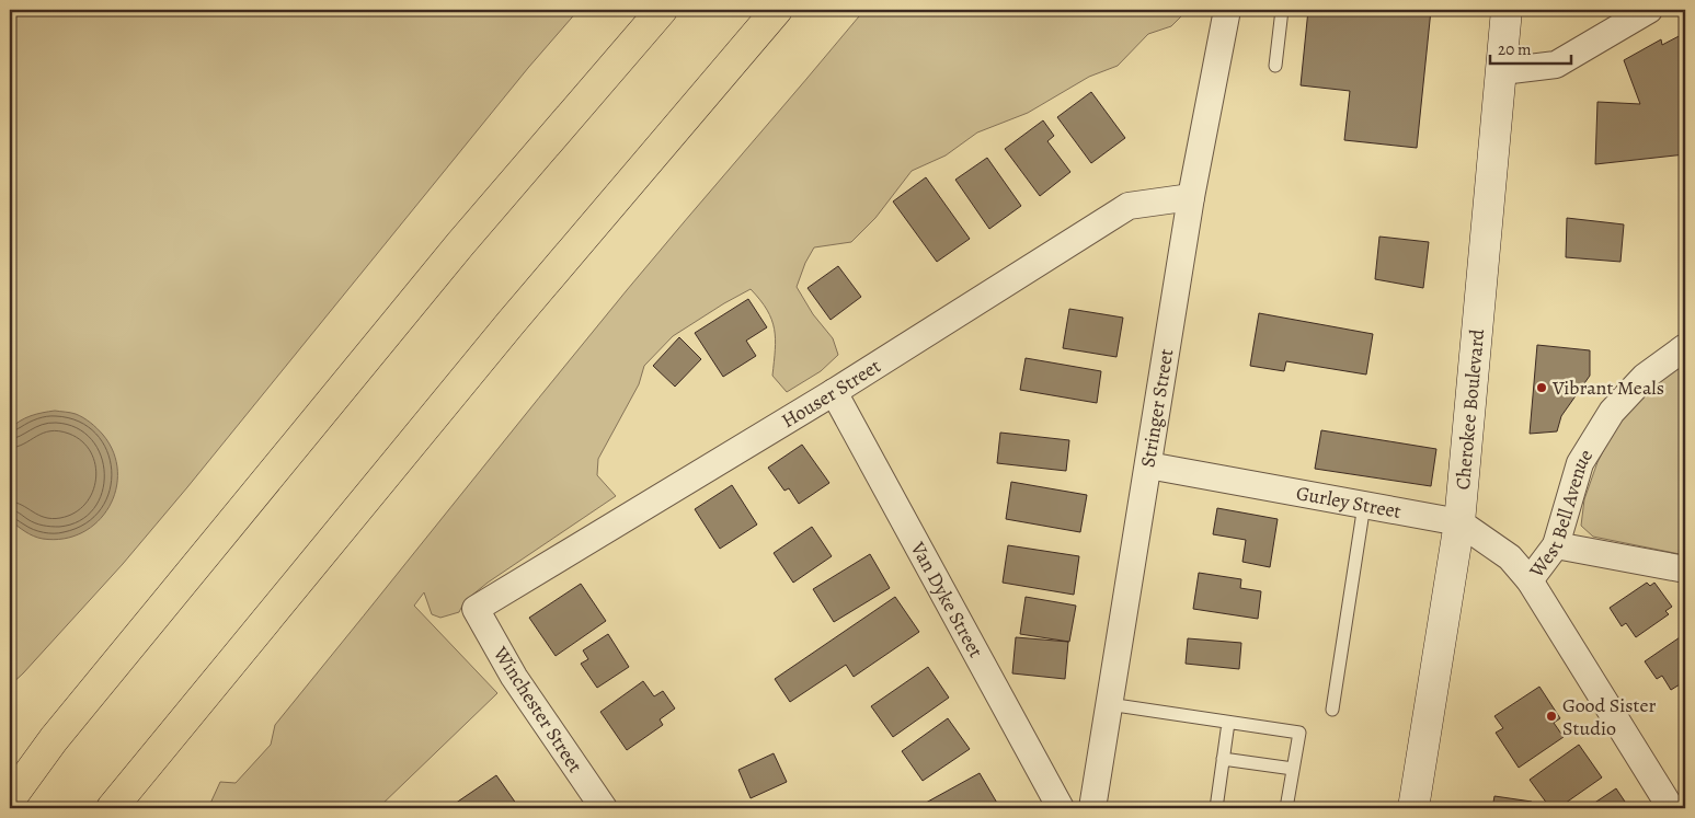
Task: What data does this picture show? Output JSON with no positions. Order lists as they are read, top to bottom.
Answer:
{
  "streets": {
    "main road": ["Cherokee Boulevard"],
    "street": [
      "Houser Street",
      "Stringer Street",
      "Gurley Street",
      "West Bell Avenue",
      "Van Dyke Street",
      "Winchester Street"
    ]
  },
  "crossings": [
    ["Houser Street", "Stringer Street"],
    ["Houser Street", "Van Dyke Street"],
    ["Houser Street", "Winchester Street"],
    ["Stringer Street", "Gurley Street"],
    ["Cherokee Boulevard", "Gurley Street"],
    ["Gurley Street", "West Bell Avenue"]
  ],
  "places": ["Vibrant Meals", "Good Sister Studio"],
  "scale_bar": "20 m"
}
